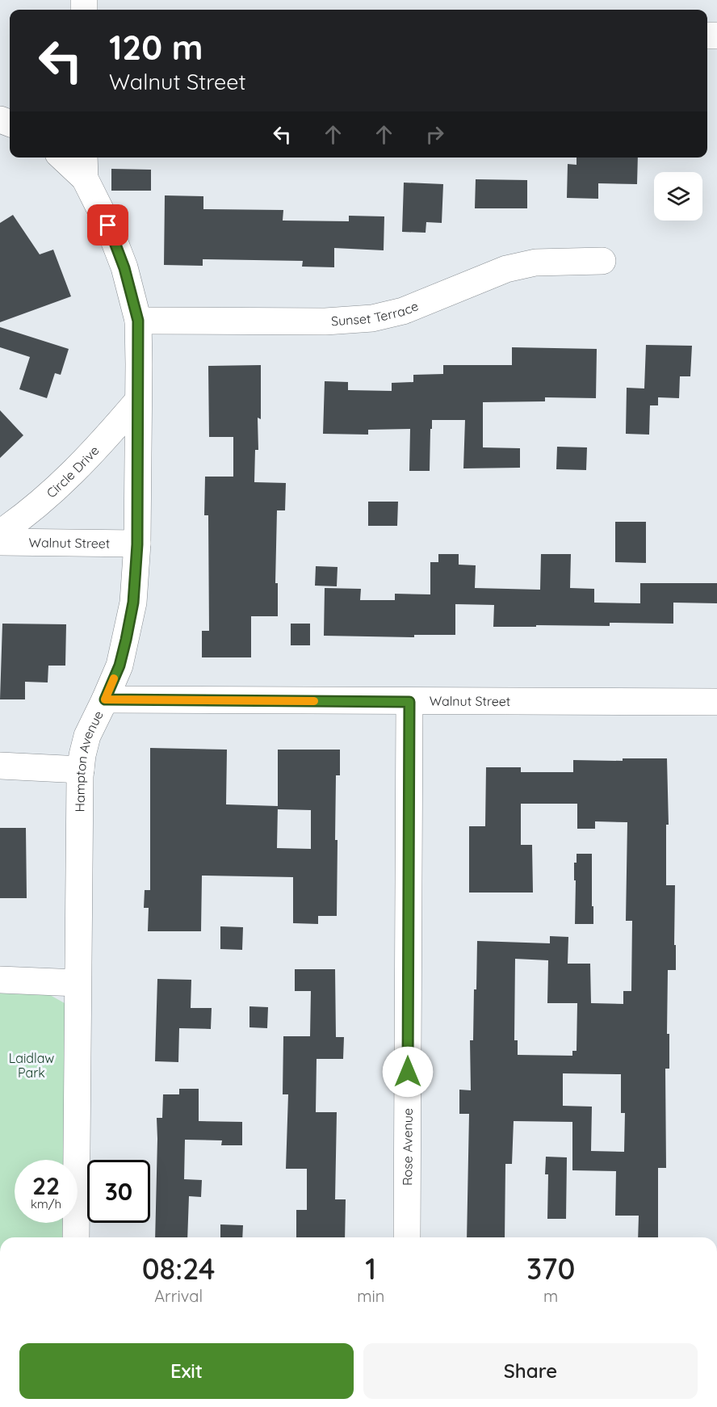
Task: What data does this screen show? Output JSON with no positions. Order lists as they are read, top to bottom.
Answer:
{
  "streets": {
    "street": [
      "Sunset Terrace",
      "Circle Drive",
      "Walnut Street",
      "Hampton Avenue",
      "Rose Avenue"
    ]
  },
  "crossings": [
    ["Sunset Terrace", "Hampton Avenue"],
    ["Circle Drive", "Hampton Avenue"],
    ["Walnut Street", "Hampton Avenue"],
    ["Walnut Street", "Rose Avenue"]
  ],
  "parks": ["Laidlaw Park"],
  "page": {
    "turn": ["120 m", "Walnut Street"],
    "speed": "22 km/h",
    "limit": "30",
    "eta": [
      "08:24",
      "Arrival",
      "1",
      "min",
      "370",
      "m"
    ],
    "buttons": ["Exit", "Share"]
  }
}
